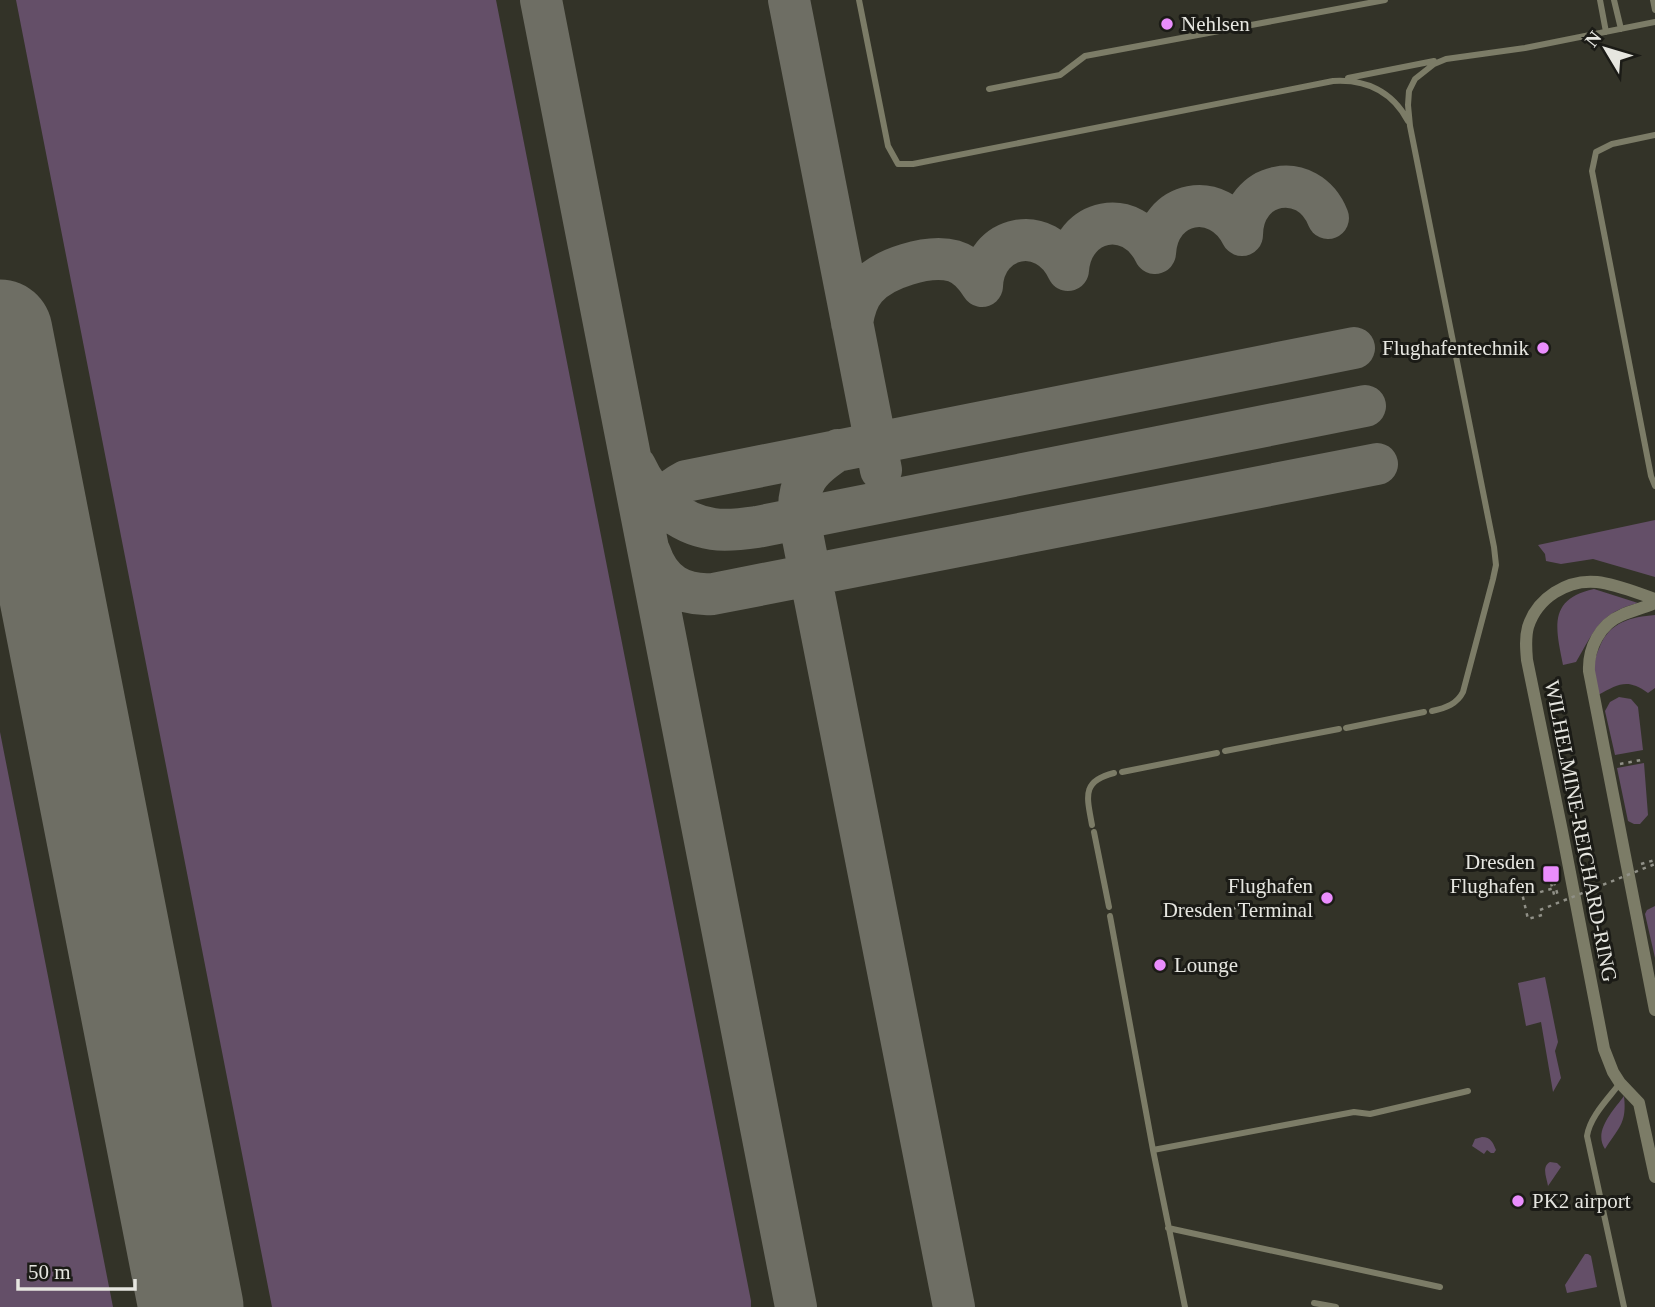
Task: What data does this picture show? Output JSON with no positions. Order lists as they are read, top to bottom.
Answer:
{
  "streets": {
    "street": ["WILHELMINE-REICHARD-RING"]
  },
  "places": {
    "other": [
      "Nehlsen",
      "Flughafentechnik",
      "Flughafen Dresden Terminal",
      "Lounge",
      "PK2 airport"
    ],
    "transit": ["Dresden Flughafen"]
  },
  "scale_bar": "50 m",
  "north": "top left"
}
